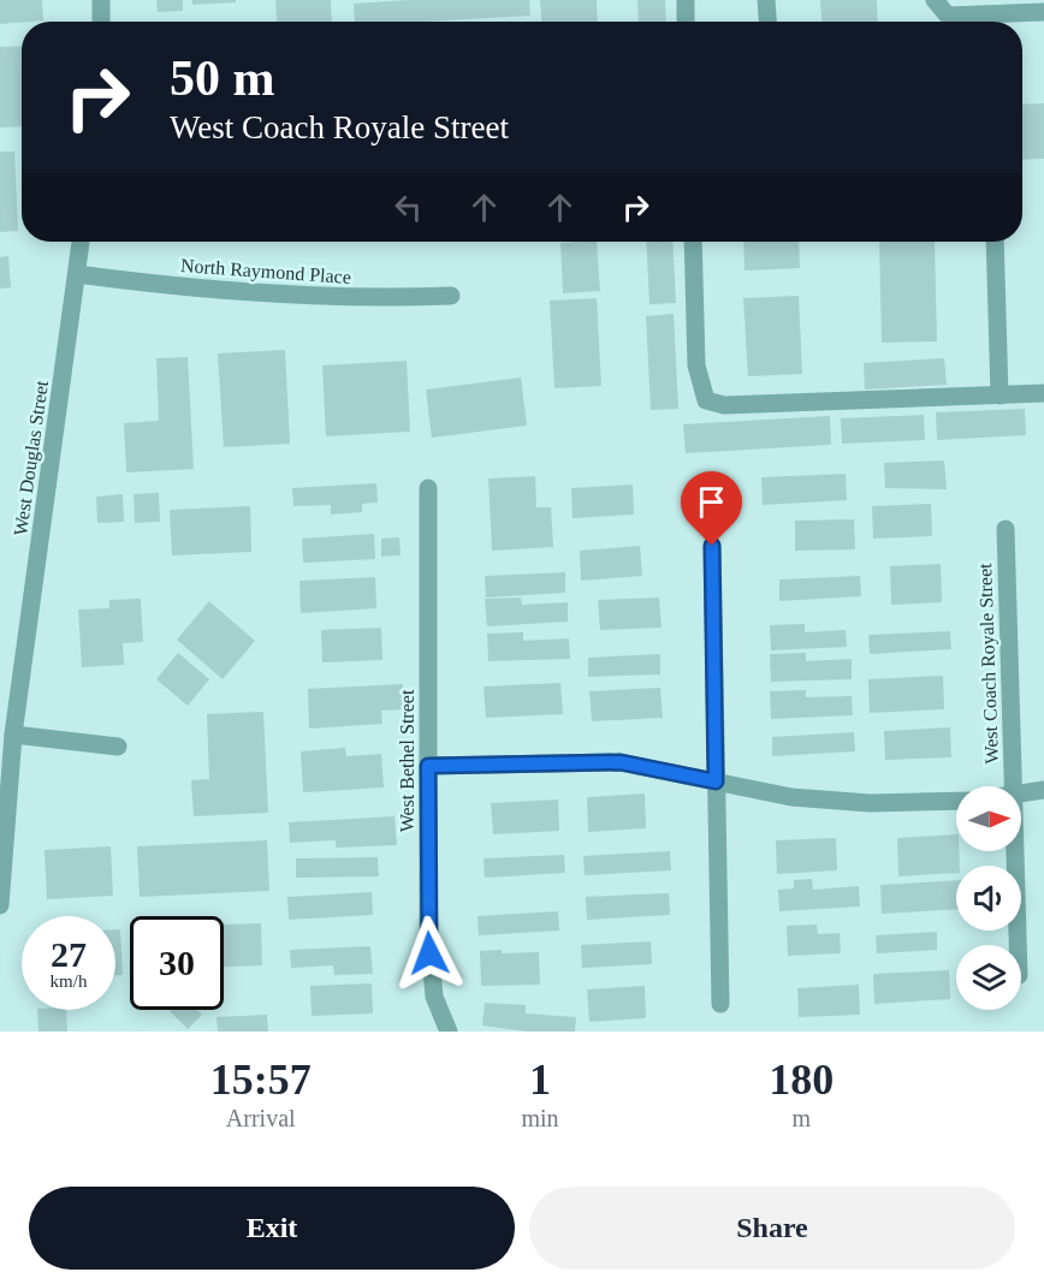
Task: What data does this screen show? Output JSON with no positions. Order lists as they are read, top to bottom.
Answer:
{
  "streets": {
    "street": [
      "North Raymond Place",
      "West Douglas Street",
      "West Coach Royale Street",
      "West Bethel Street"
    ]
  },
  "crossings": [
    ["North Raymond Place", "West Douglas Street"]
  ],
  "north": "right",
  "page": {
    "turn": ["50 m", "West Coach Royale Street"],
    "speed": "27 km/h",
    "limit": "30",
    "eta": [
      "15:57",
      "Arrival",
      "1",
      "min",
      "180",
      "m"
    ],
    "buttons": ["Exit", "Share"]
  }
}
